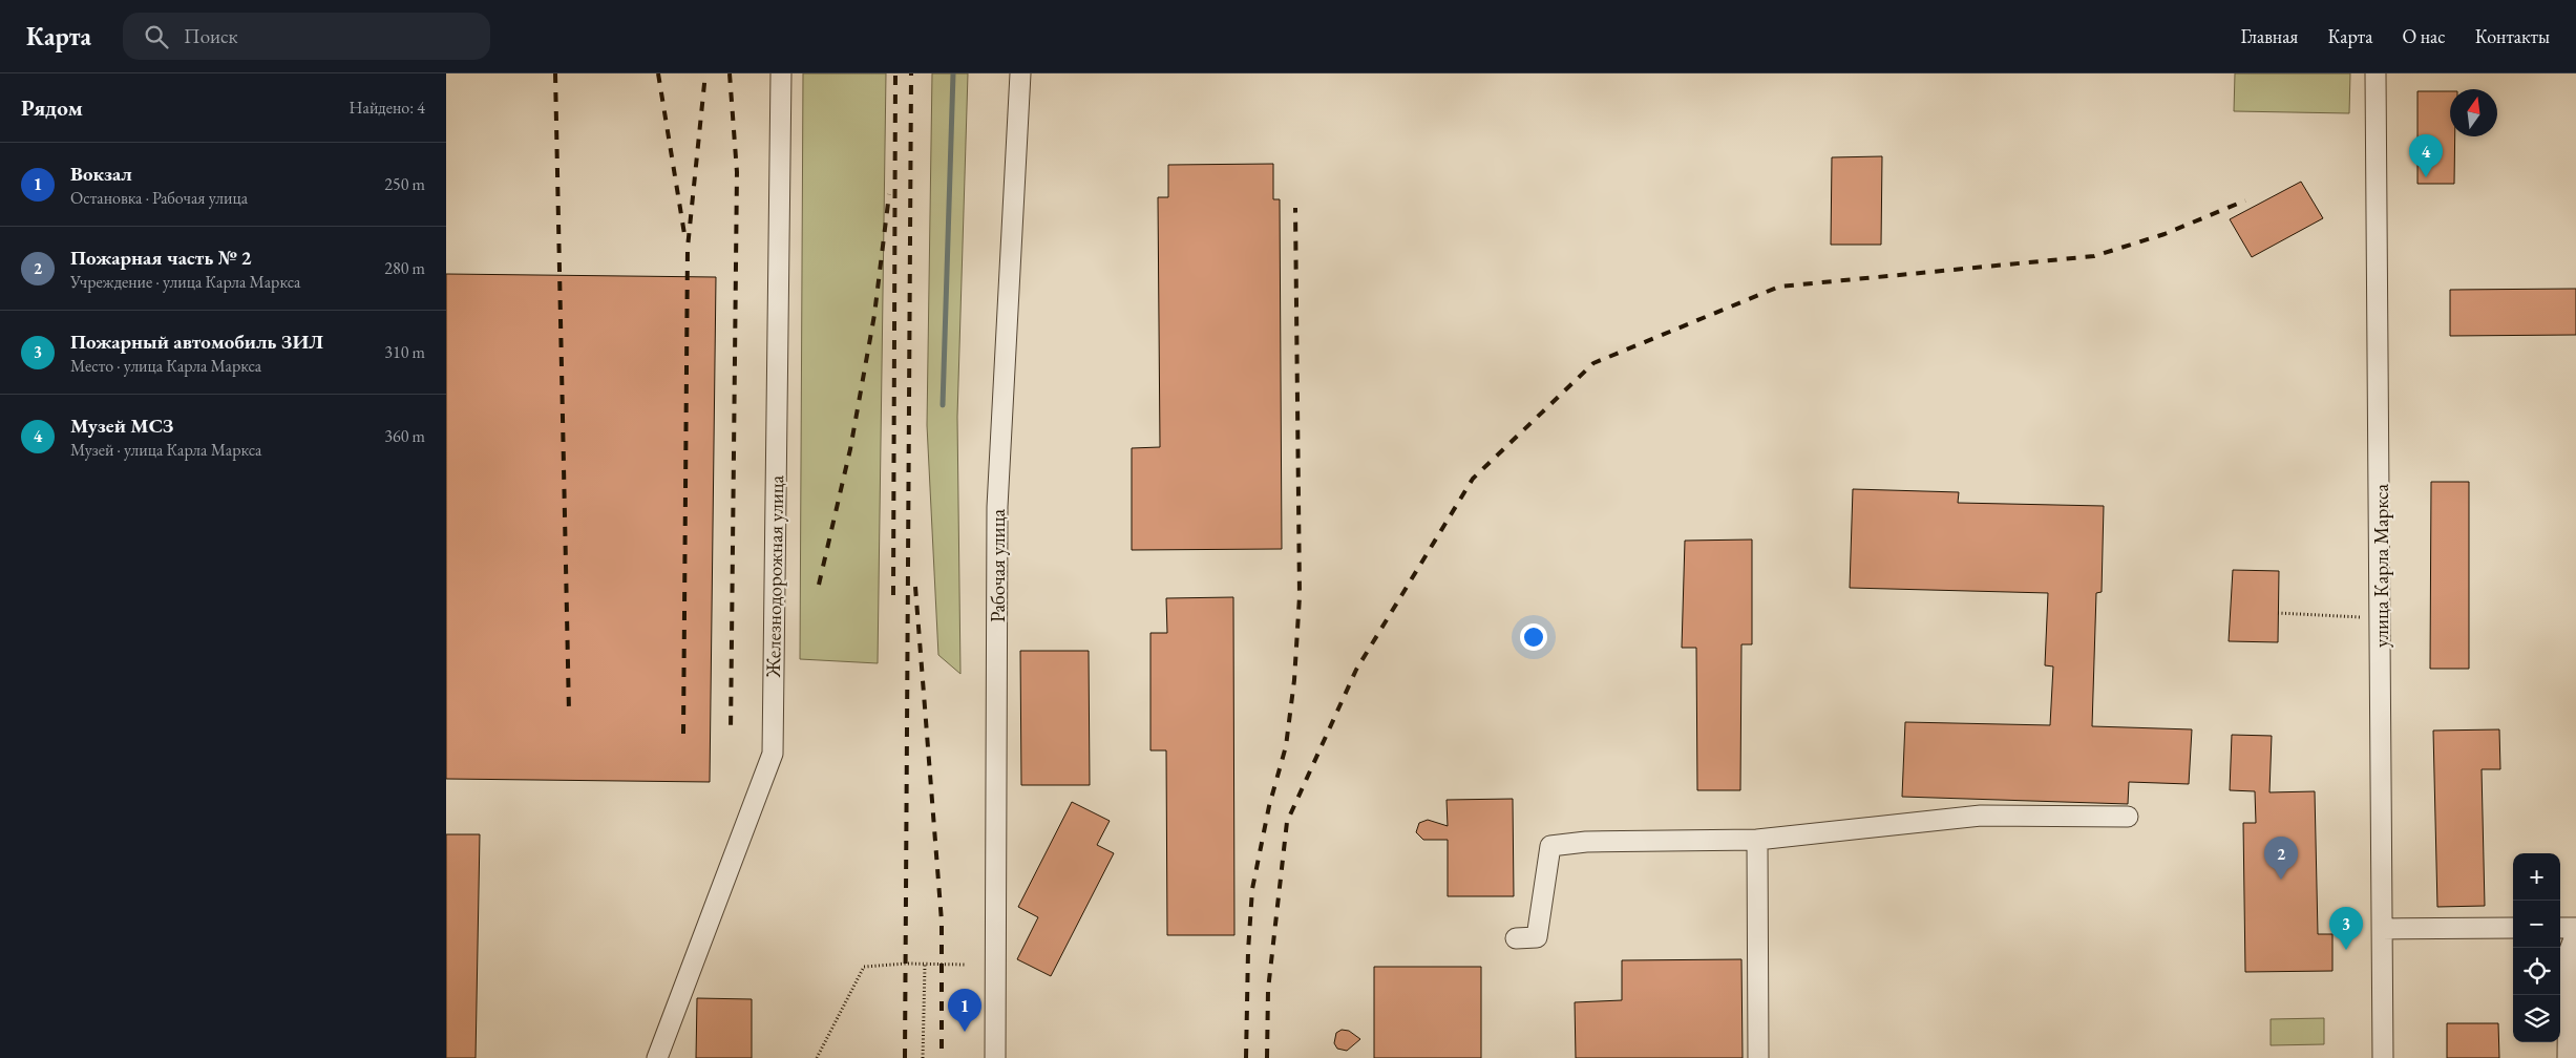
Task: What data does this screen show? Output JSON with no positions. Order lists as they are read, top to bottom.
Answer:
{
  "streets": {
    "street": ["Рабочая улица", "улица Карла Маркса", "Железнодорожная улица"]
  },
  "north": "top",
  "page": {
    "header": "Карта",
    "search": "Поиск",
    "nav": [
      "Главная",
      "Карта",
      "О нас",
      "Контакты"
    ],
    "heading": ["Рядом", "Найдено: 4"],
    "pins": [
      "4",
      "2",
      "3",
      "1"
    ],
    "list": [
      {
        "mark": "1",
        "name": "Вокзал",
        "note": "Остановка · Рабочая улица",
        "value": "250 m"
      },
      {
        "mark": "2",
        "name": "Пожарная часть № 2",
        "note": "Учреждение · улица Карла Маркса",
        "value": "280 m"
      },
      {
        "mark": "3",
        "name": "Пожарный автомобиль ЗИЛ",
        "note": "Место · улица Карла Маркса",
        "value": "310 m"
      },
      {
        "mark": "4",
        "name": "Музей МСЗ",
        "note": "Музей · улица Карла Маркса",
        "value": "360 m"
      }
    ],
    "map_buttons": ["+", "−"]
  }
}
